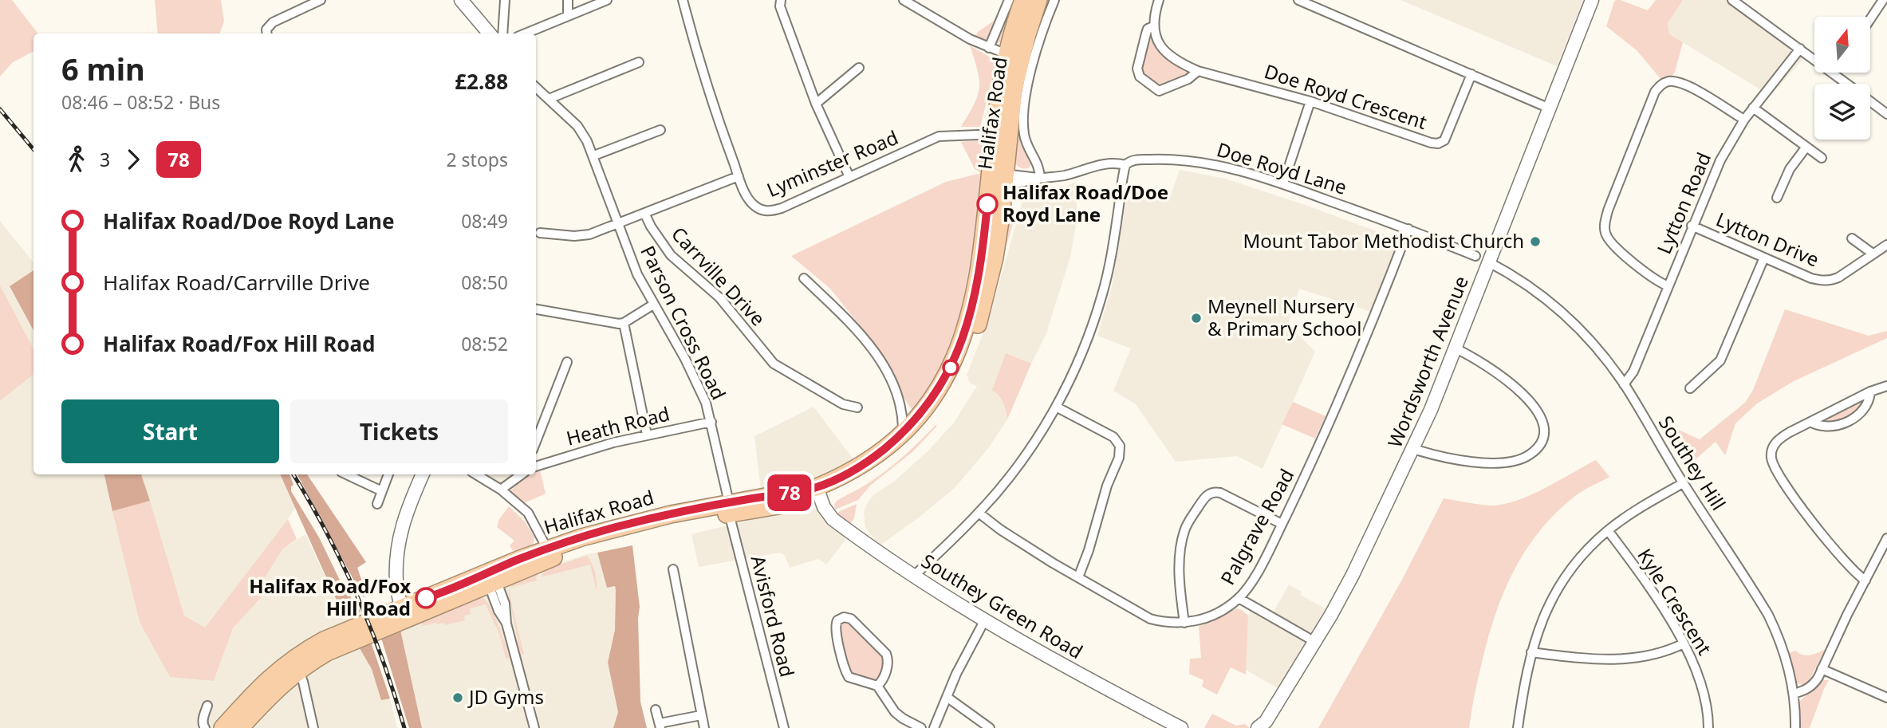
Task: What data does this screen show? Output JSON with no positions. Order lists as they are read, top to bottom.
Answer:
{
  "streets": {
    "highway": ["Halifax Road"],
    "street": [
      "Doe Royd Crescent",
      "Lyminster Road",
      "Doe Royd Lane",
      "Lytton Road",
      "Lytton Drive",
      "Carrville Drive",
      "Parson Cross Road",
      "Wordsworth Avenue",
      "Heath Road",
      "Southey Hill",
      "Palgrave Road",
      "Kyle Crescent",
      "Southey Green Road",
      "Avisford Road"
    ]
  },
  "crossings": [
    ["Halifax Road", "Lyminster Road"],
    ["Halifax Road", "Doe Royd Lane"],
    ["Halifax Road", "Parson Cross Road"],
    ["Halifax Road", "Southey Green Road"],
    ["Halifax Road", "Avisford Road"],
    ["Doe Royd Lane", "Palgrave Road"],
    ["Lytton Road", "Lytton Drive"],
    ["Lytton Road", "Southey Hill"],
    ["Parson Cross Road", "Heath Road"],
    ["Parson Cross Road", "Avisford Road"],
    ["Wordsworth Avenue", "Southey Hill"]
  ],
  "places": [
    "Halifax Road/Doe Royd Lane",
    "Mount Tabor Methodist Church",
    "Meynell Nursery & Primary School",
    "Halifax Road/Fox Hill Road",
    "JD Gyms"
  ],
  "lines": ["bus line 78"],
  "north": "top",
  "page": {
    "on_map": "78",
    "heading": ["6 min", "08:46 – 08:52 · Bus", "£2.88"],
    "legs": ["3", "78", "2 stops"],
    "list": [
      {
        "name": "Halifax Road/Doe Royd Lane",
        "value": "08:49"
      },
      {
        "name": "Halifax Road/Carrville Drive",
        "value": "08:50"
      },
      {
        "name": "Halifax Road/Fox Hill Road",
        "value": "08:52"
      }
    ],
    "buttons": ["Start", "Tickets"]
  }
}
